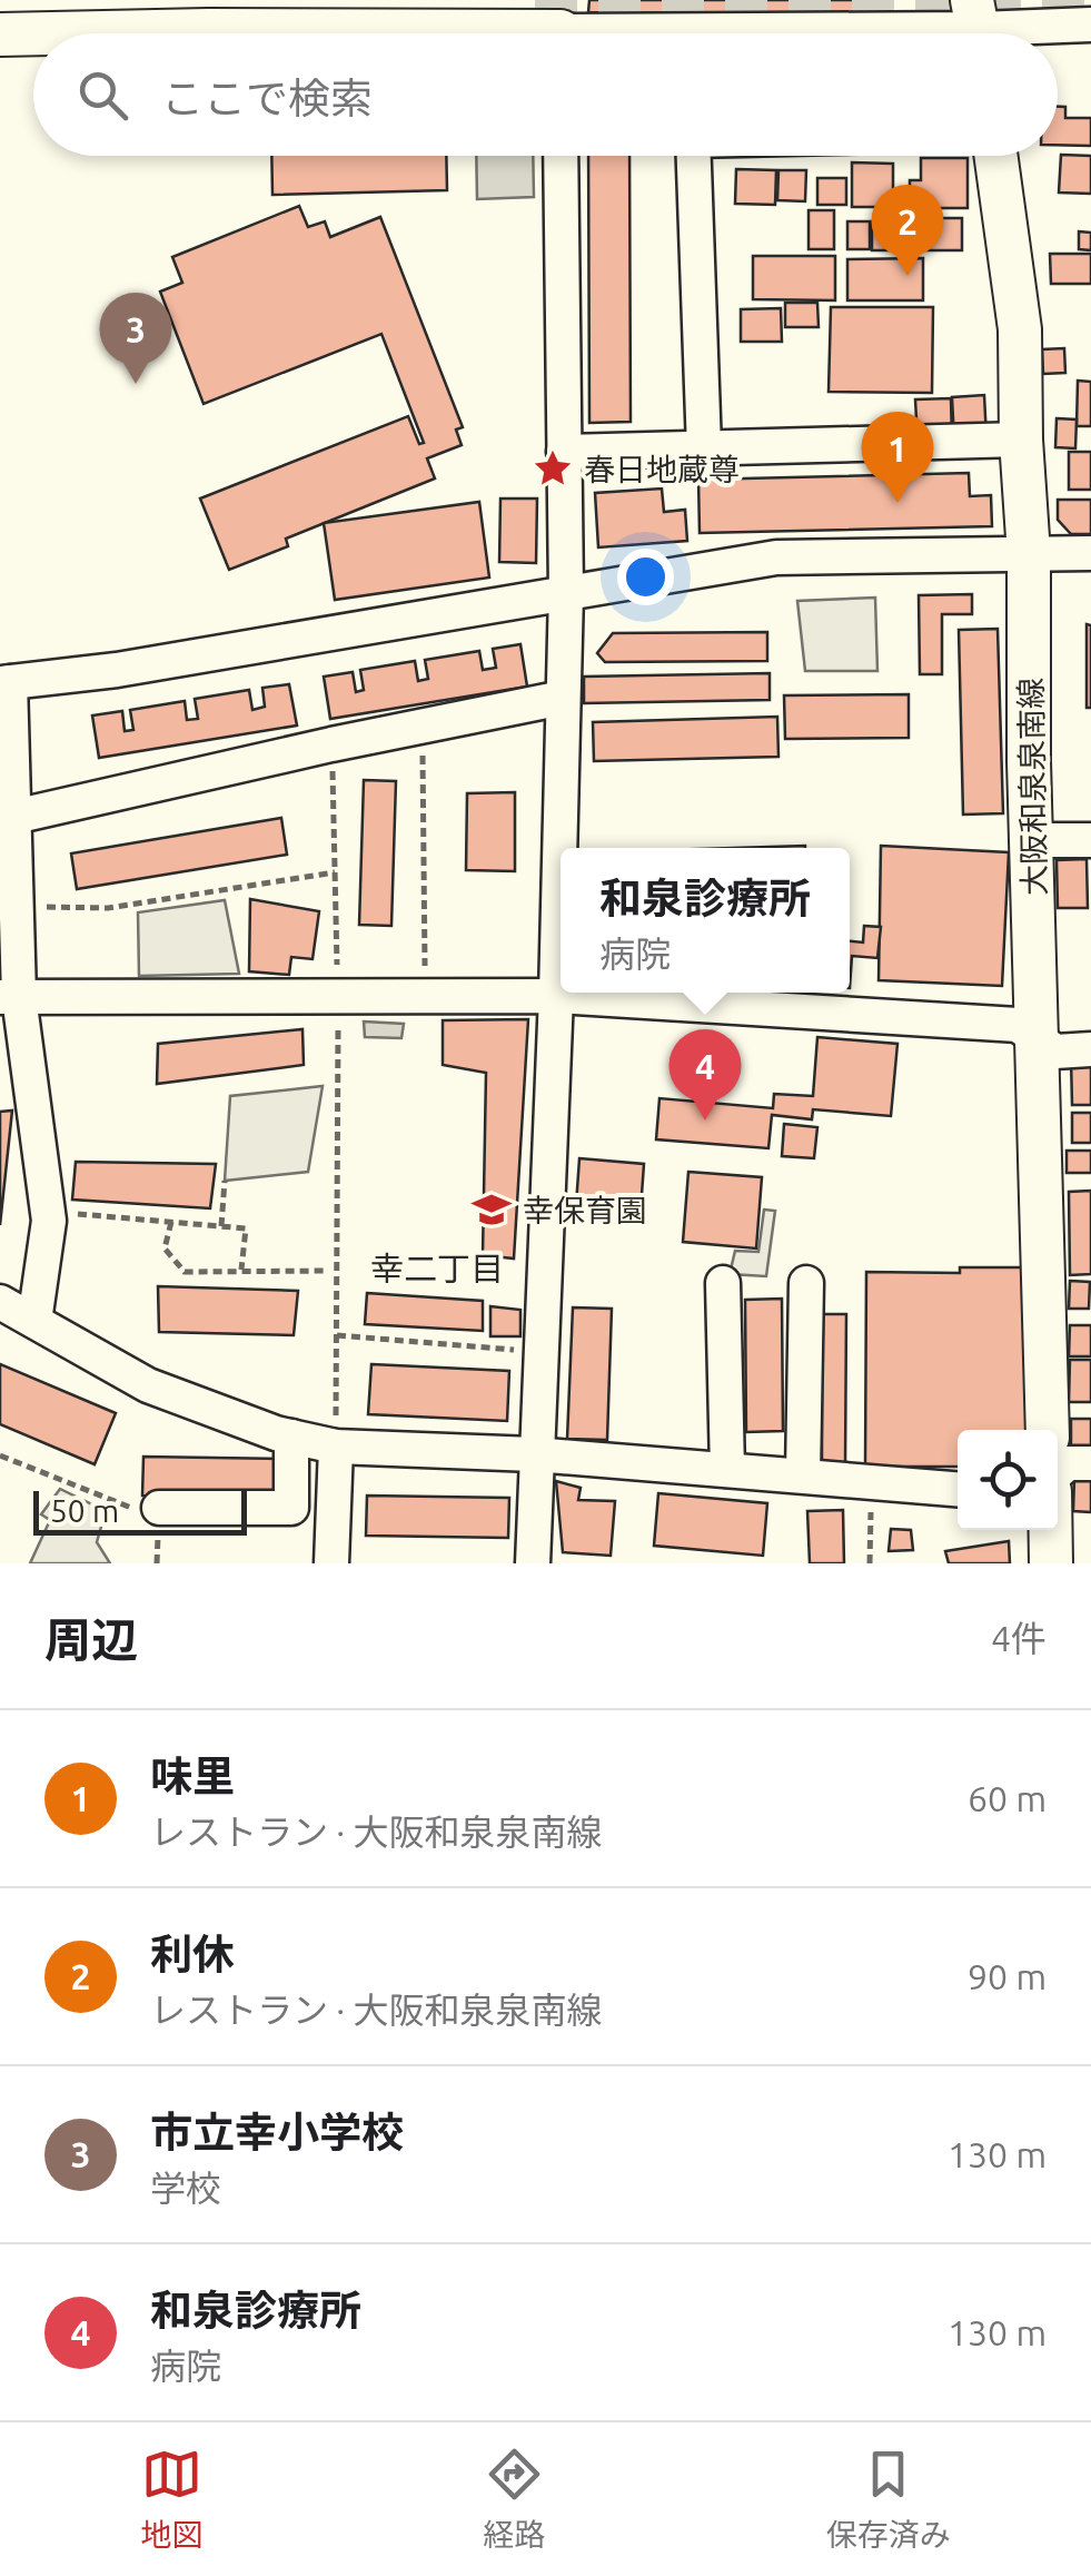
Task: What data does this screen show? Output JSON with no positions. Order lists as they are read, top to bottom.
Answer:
{
  "streets": {
    "main road": ["大阪和泉泉南線"]
  },
  "districts": ["幸二丁目"],
  "places": {
    "place": ["春日地蔵尊"],
    "school or university": ["幸保育園"]
  },
  "scale_bar": "50 m",
  "page": {
    "search": "ここで検索",
    "pins": [
      "2",
      "3",
      "1",
      "4"
    ],
    "popup": ["和泉診療所", "病院"],
    "scale": "50 m",
    "heading": ["周辺", "4件"],
    "list": [
      {
        "mark": "1",
        "name": "味里",
        "note": "レストラン · 大阪和泉泉南線",
        "value": "60 m"
      },
      {
        "mark": "2",
        "name": "利休",
        "note": "レストラン · 大阪和泉泉南線",
        "value": "90 m"
      },
      {
        "mark": "3",
        "name": "市立幸小学校",
        "note": "学校",
        "value": "130 m"
      },
      {
        "mark": "4",
        "name": "和泉診療所",
        "note": "病院",
        "value": "130 m"
      }
    ],
    "nav": ["地図", "経路", "保存済み"]
  }
}
